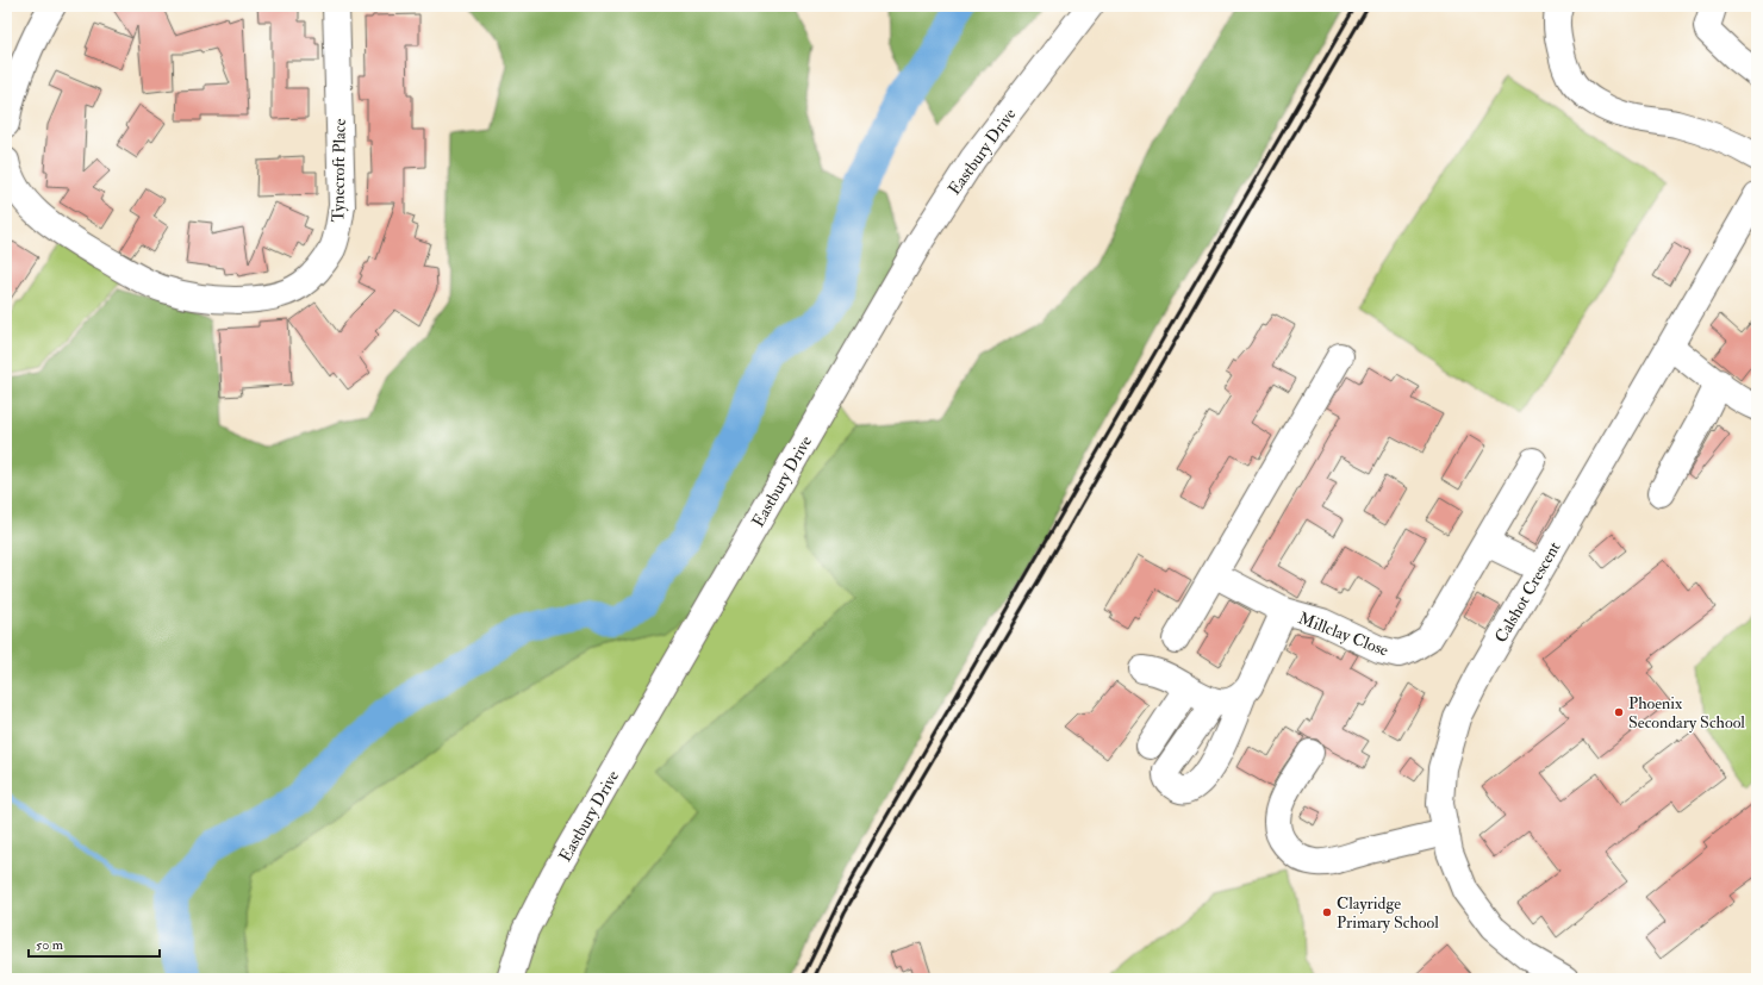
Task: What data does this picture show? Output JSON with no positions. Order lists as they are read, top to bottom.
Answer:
{
  "streets": {
    "street": [
      "Eastbury Drive",
      "Tynecroft Place",
      "Calshot Crescent",
      "Millclay Close"
    ]
  },
  "places": ["Phoenix Secondary School", "Clayridge Primary School"],
  "scale_bar": "50 m"
}
